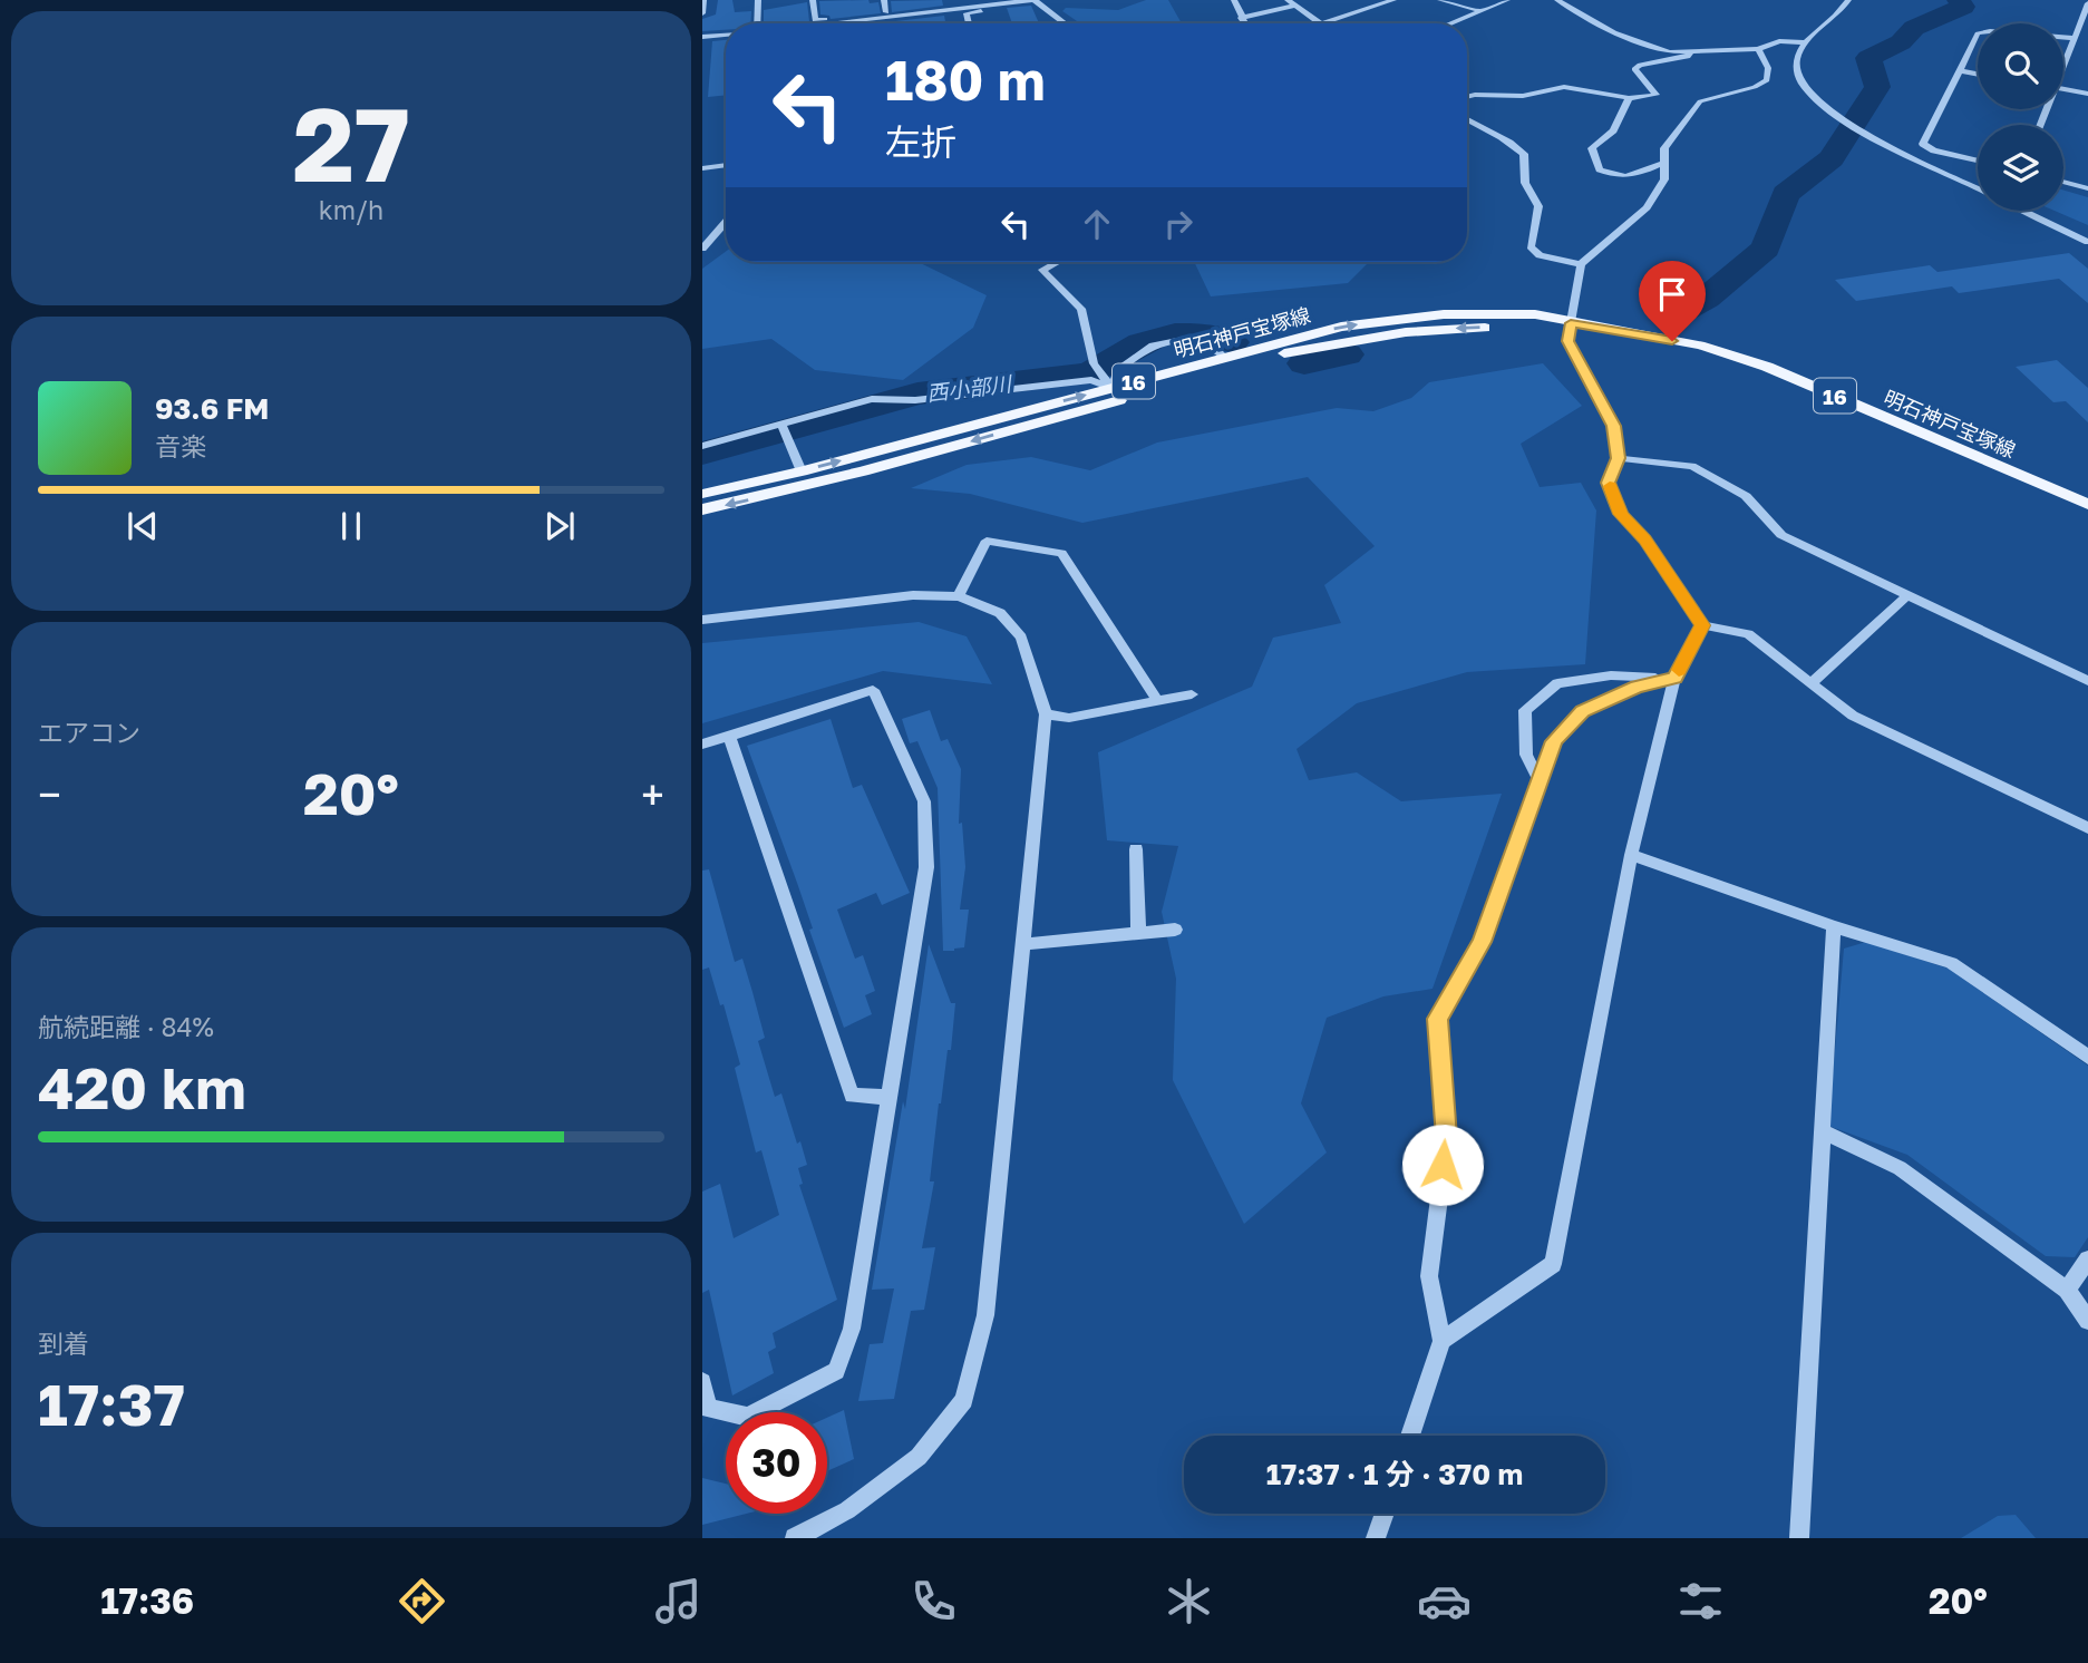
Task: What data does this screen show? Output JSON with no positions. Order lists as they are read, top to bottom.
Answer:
{
  "streets": {
    "main road": ["明石神戸宝塚線", "16"]
  },
  "water": ["西小部川"],
  "page": {
    "tile": [
      ["27", "km/h"],
      "エアコン",
      ["航続距離 · 84%", "420 km"],
      ["到着", "17:37"]
    ],
    "turn": ["180 m", "左折"],
    "song": ["93.6 FM", "音楽"],
    "heat": ["−", "20°", "+"],
    "limit": "30",
    "trip": "17:37 · 1 分 · 370 m",
    "tabs": ["17:36", "20°"]
  }
}
